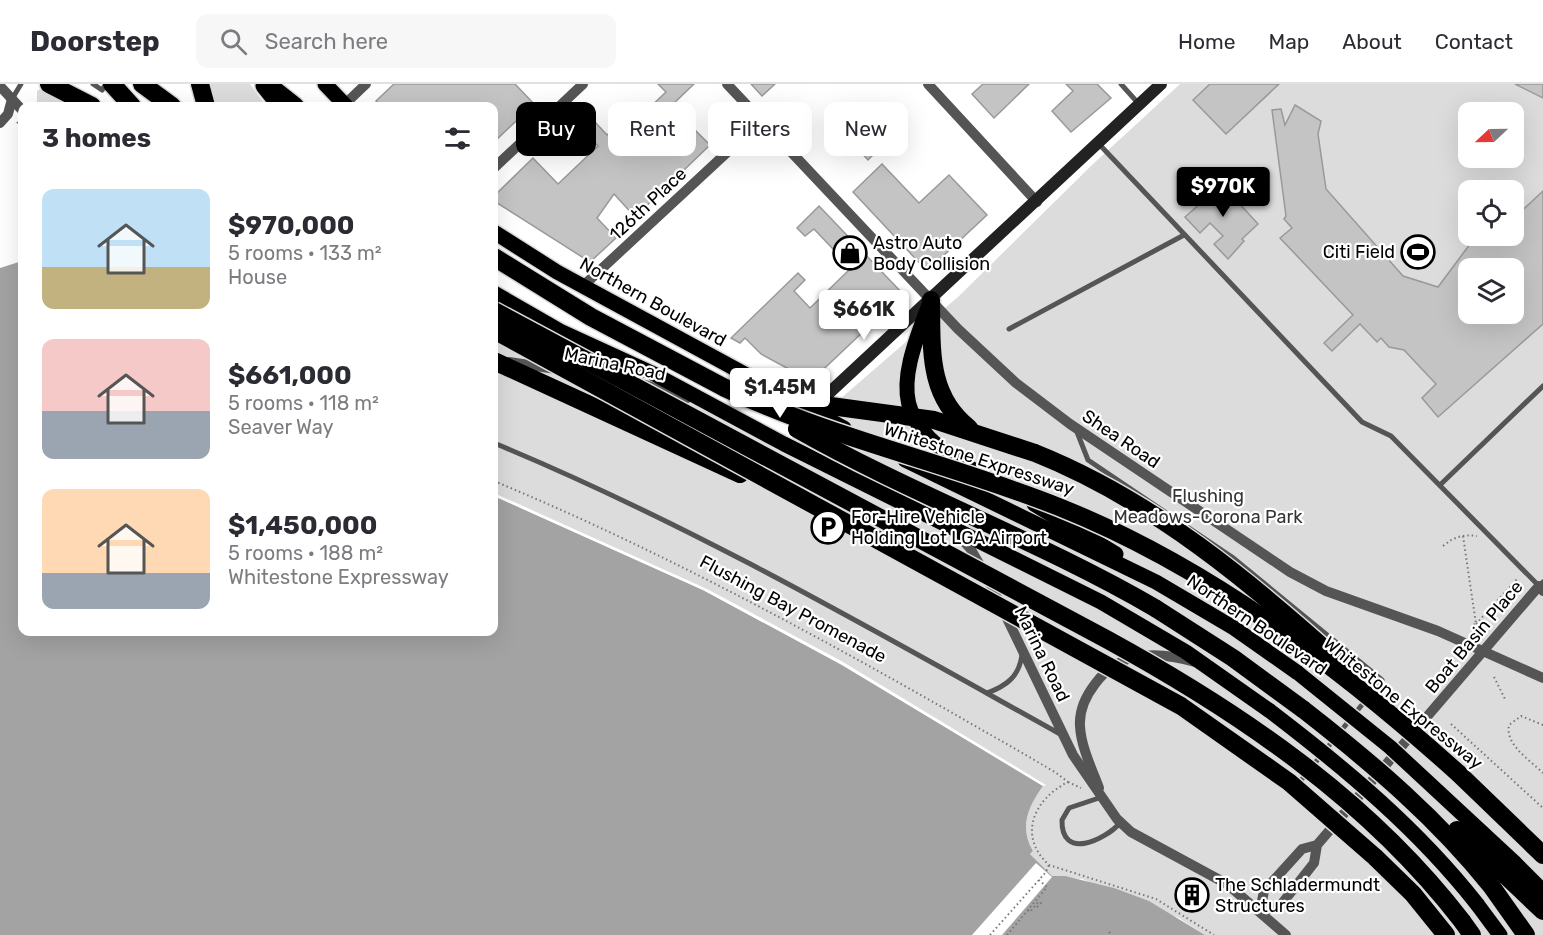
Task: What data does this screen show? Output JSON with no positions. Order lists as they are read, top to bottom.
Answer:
{
  "streets": {
    "highway": ["Whitestone Expressway"],
    "main road": ["Northern Boulevard"],
    "street": [
      "126th Place",
      "Marina Road",
      "Shea Road",
      "Boat Basin Place"
    ],
    "path": ["Flushing Bay Promenade"]
  },
  "crossings": [
    ["126th Place", "Northern Boulevard"],
    ["Marina Road", "Flushing Bay Promenade"],
    ["Marina Road", "Boat Basin Place"],
    ["Shea Road", "Boat Basin Place"]
  ],
  "parks": ["Flushing Meadows-Corona Park"],
  "places": {
    "sports": ["Citi Field"],
    "shop": ["Astro Auto Body Collision"],
    "parking": ["For-Hire Vehicle Holding Lot LGA Airport"],
    "building": ["The Schladermundt Structures"]
  },
  "north": "left",
  "page": {
    "header": "Doorstep",
    "search": "Search here",
    "nav": [
      "Home",
      "Map",
      "About",
      "Contact"
    ],
    "chip": [
      "Buy",
      "Rent",
      "Filters",
      "New"
    ],
    "heading": "3 homes",
    "price": ["$970K", "$661K", "$1.45M"],
    "list": [
      {
        "name": "$970,000",
        "note": "5 rooms · 133 m² · House"
      },
      {
        "name": "$661,000",
        "note": "5 rooms · 118 m² · Seaver Way"
      },
      {
        "name": "$1,450,000",
        "note": "5 rooms · 188 m² · Whitestone Expressway"
      }
    ]
  }
}
